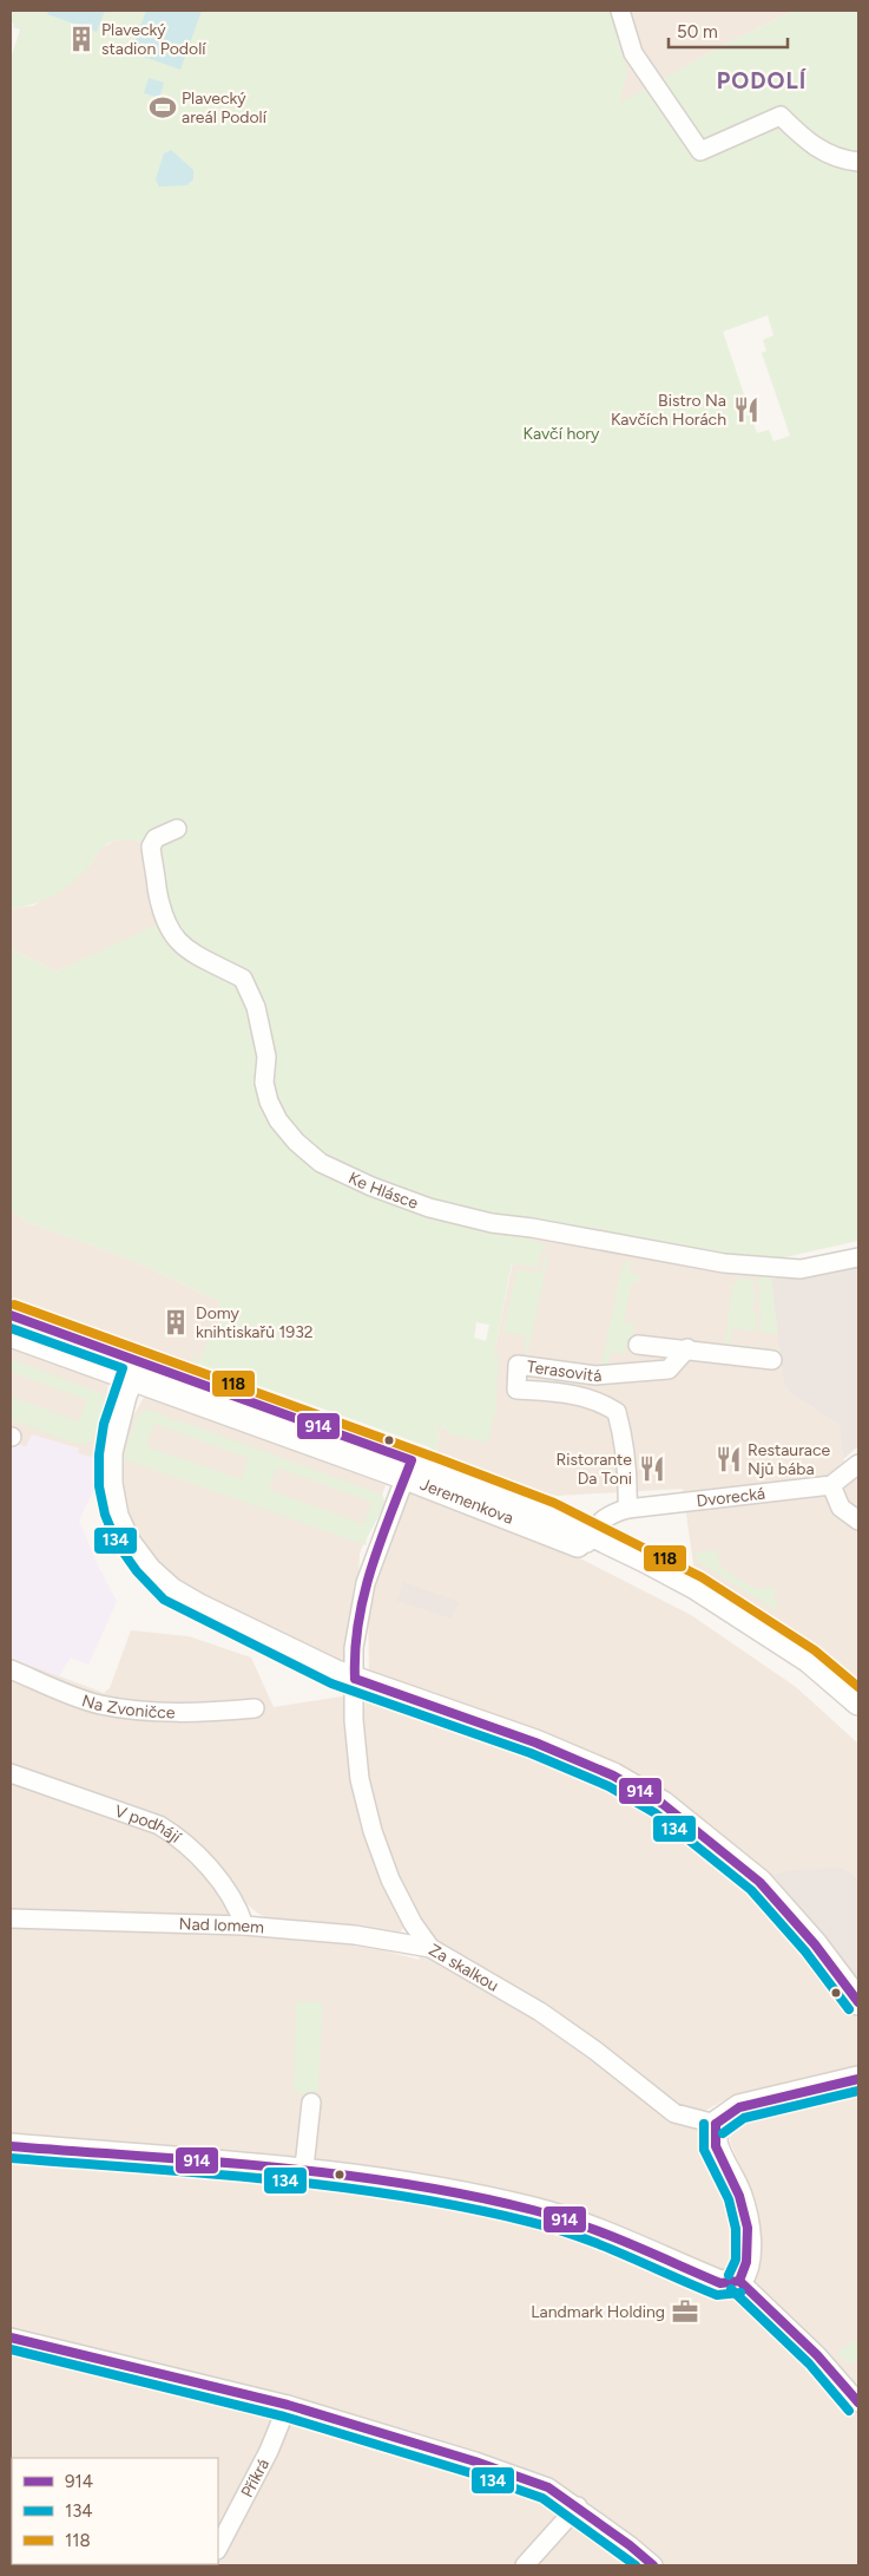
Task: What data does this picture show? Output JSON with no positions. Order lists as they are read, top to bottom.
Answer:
{
  "streets": {
    "street": [
      "Ke Hlásce",
      "Terasovitá",
      "Dvorecká",
      "Jeremenkova",
      "Na Zvoničce",
      "V podhájí",
      "Nad lomem",
      "Za skalkou",
      "Příkrá"
    ]
  },
  "crossings": [
    ["Terasovitá", "Dvorecká"],
    ["Dvorecká", "Jeremenkova"],
    ["Jeremenkova", "Za skalkou"],
    ["V podhájí", "Nad lomem"],
    ["Nad lomem", "Za skalkou"]
  ],
  "districts": ["PODOLÍ"],
  "parks": ["Kavčí hory"],
  "places": {
    "building": ["Plavecký stadion Podolí", "Domy knihtiskařů 1932"],
    "sports": ["Plavecký areál Podolí"],
    "restaurant": ["Bistro Na Kavčích Horách", "Restaurace Njů bába", "Ristorante Da Toni"],
    "office": ["Landmark Holding"]
  },
  "lines": ["transit line 118", "transit line 914", "transit line 134"],
  "legend": ["914", "134", "118"],
  "scale_bar": "50 m"
}
